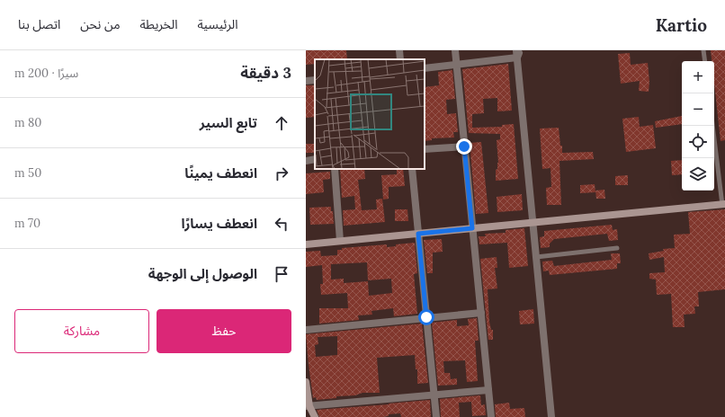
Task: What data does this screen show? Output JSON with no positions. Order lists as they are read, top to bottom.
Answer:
{
  "page": {
    "header": "Kartio",
    "nav": [
      "الرئيسية",
      "الخريطة",
      "من نحن",
      "اتصل بنا"
    ],
    "heading": ["3 دقيقة", "سيرًا · 200 m"],
    "map_buttons": ["+", "−"],
    "list": [
      ["تابع السير", "80 m"],
      ["انعطف يمينًا", "50 m"],
      ["انعطف يسارًا", "70 m"],
      "الوصول إلى الوجهة"
    ],
    "buttons": ["حفظ", "مشاركة"]
  }
}
